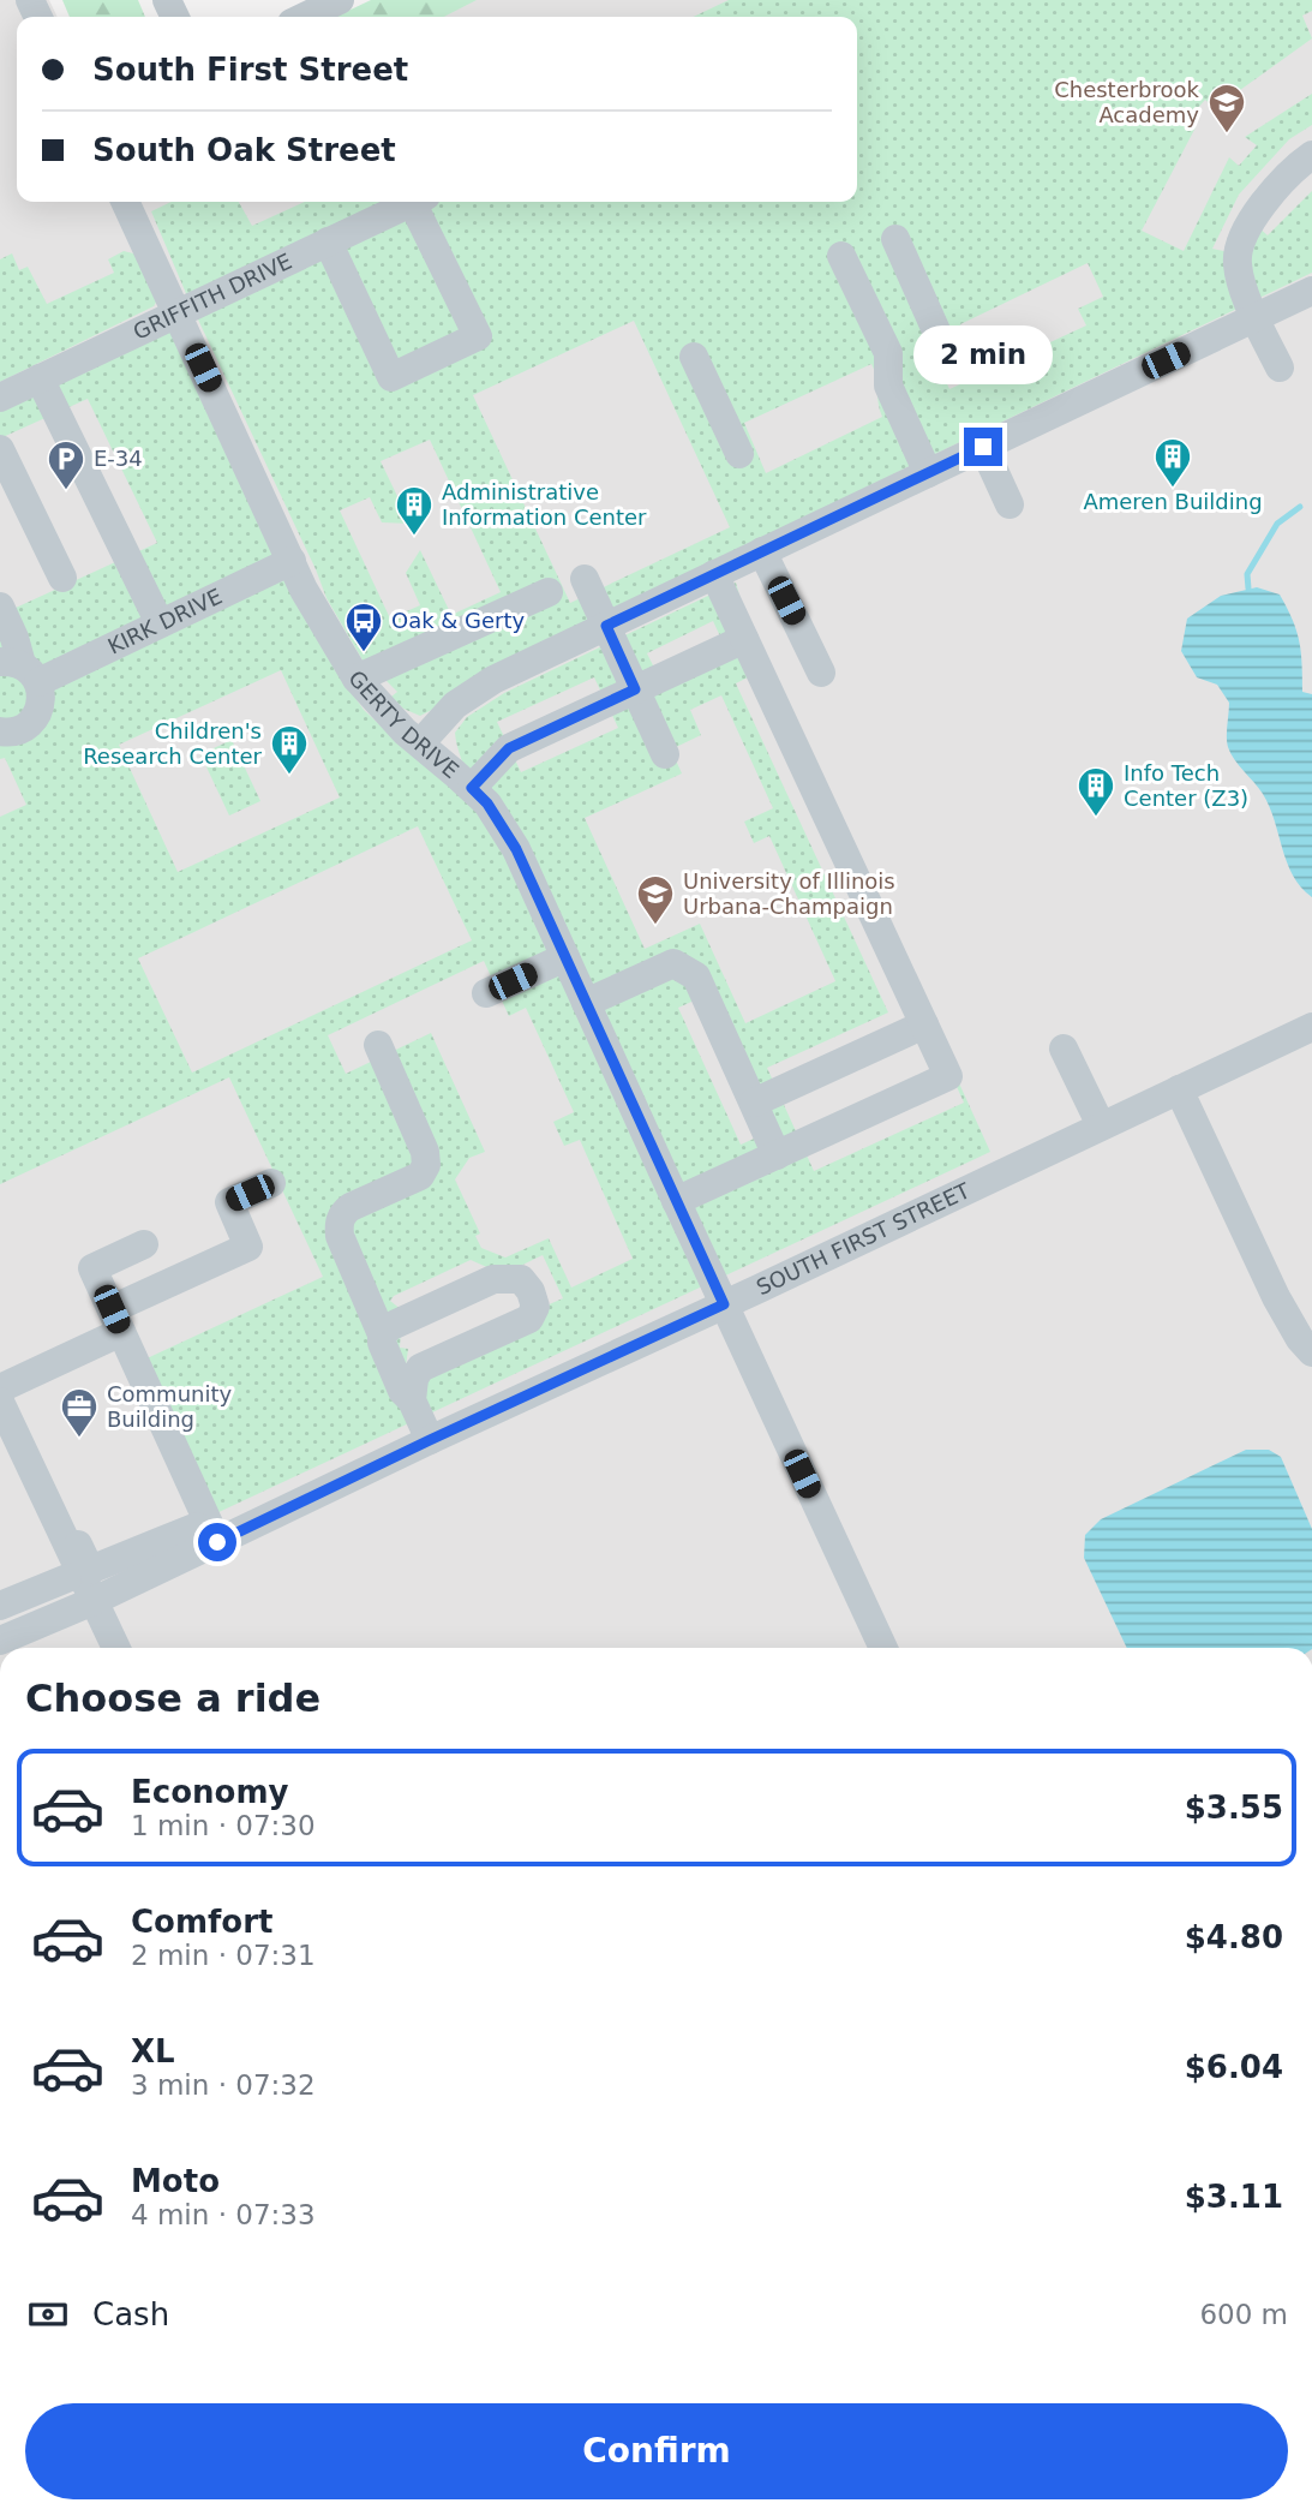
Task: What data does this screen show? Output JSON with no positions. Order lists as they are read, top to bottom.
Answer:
{
  "streets": {
    "street": [
      "GRIFFITH DRIVE",
      "KIRK DRIVE",
      "GERTY DRIVE",
      "SOUTH FIRST STREET"
    ]
  },
  "crossings": [
    ["GRIFFITH DRIVE", "GERTY DRIVE"],
    ["KIRK DRIVE", "GERTY DRIVE"],
    ["GERTY DRIVE", "SOUTH FIRST STREET"]
  ],
  "places": {
    "school or university": ["Chesterbrook Academy", "University of Illinois Urbana-Champaign"],
    "building": [
      "Ameren Building",
      "Administrative Information Center",
      "Children's Research Center",
      "Info Tech Center (Z3)"
    ],
    "parking": ["E-34"],
    "bus stop": ["Oak & Gerty"],
    "office": ["Community Building"]
  },
  "page": {
    "banner": ["South First Street", "South Oak Street"],
    "bubble": "2 min",
    "heading": "Choose a ride",
    "list": [
      {
        "name": "Economy",
        "note": "1 min · 07:30",
        "value": "$3.55"
      },
      {
        "name": "Comfort",
        "note": "2 min · 07:31",
        "value": "$4.80"
      },
      {
        "name": "XL",
        "note": "3 min · 07:32",
        "value": "$6.04"
      },
      {
        "name": "Moto",
        "note": "4 min · 07:33",
        "value": "$3.11"
      }
    ],
    "pay": ["Cash", "600 m"],
    "buttons": "Confirm"
  }
}
